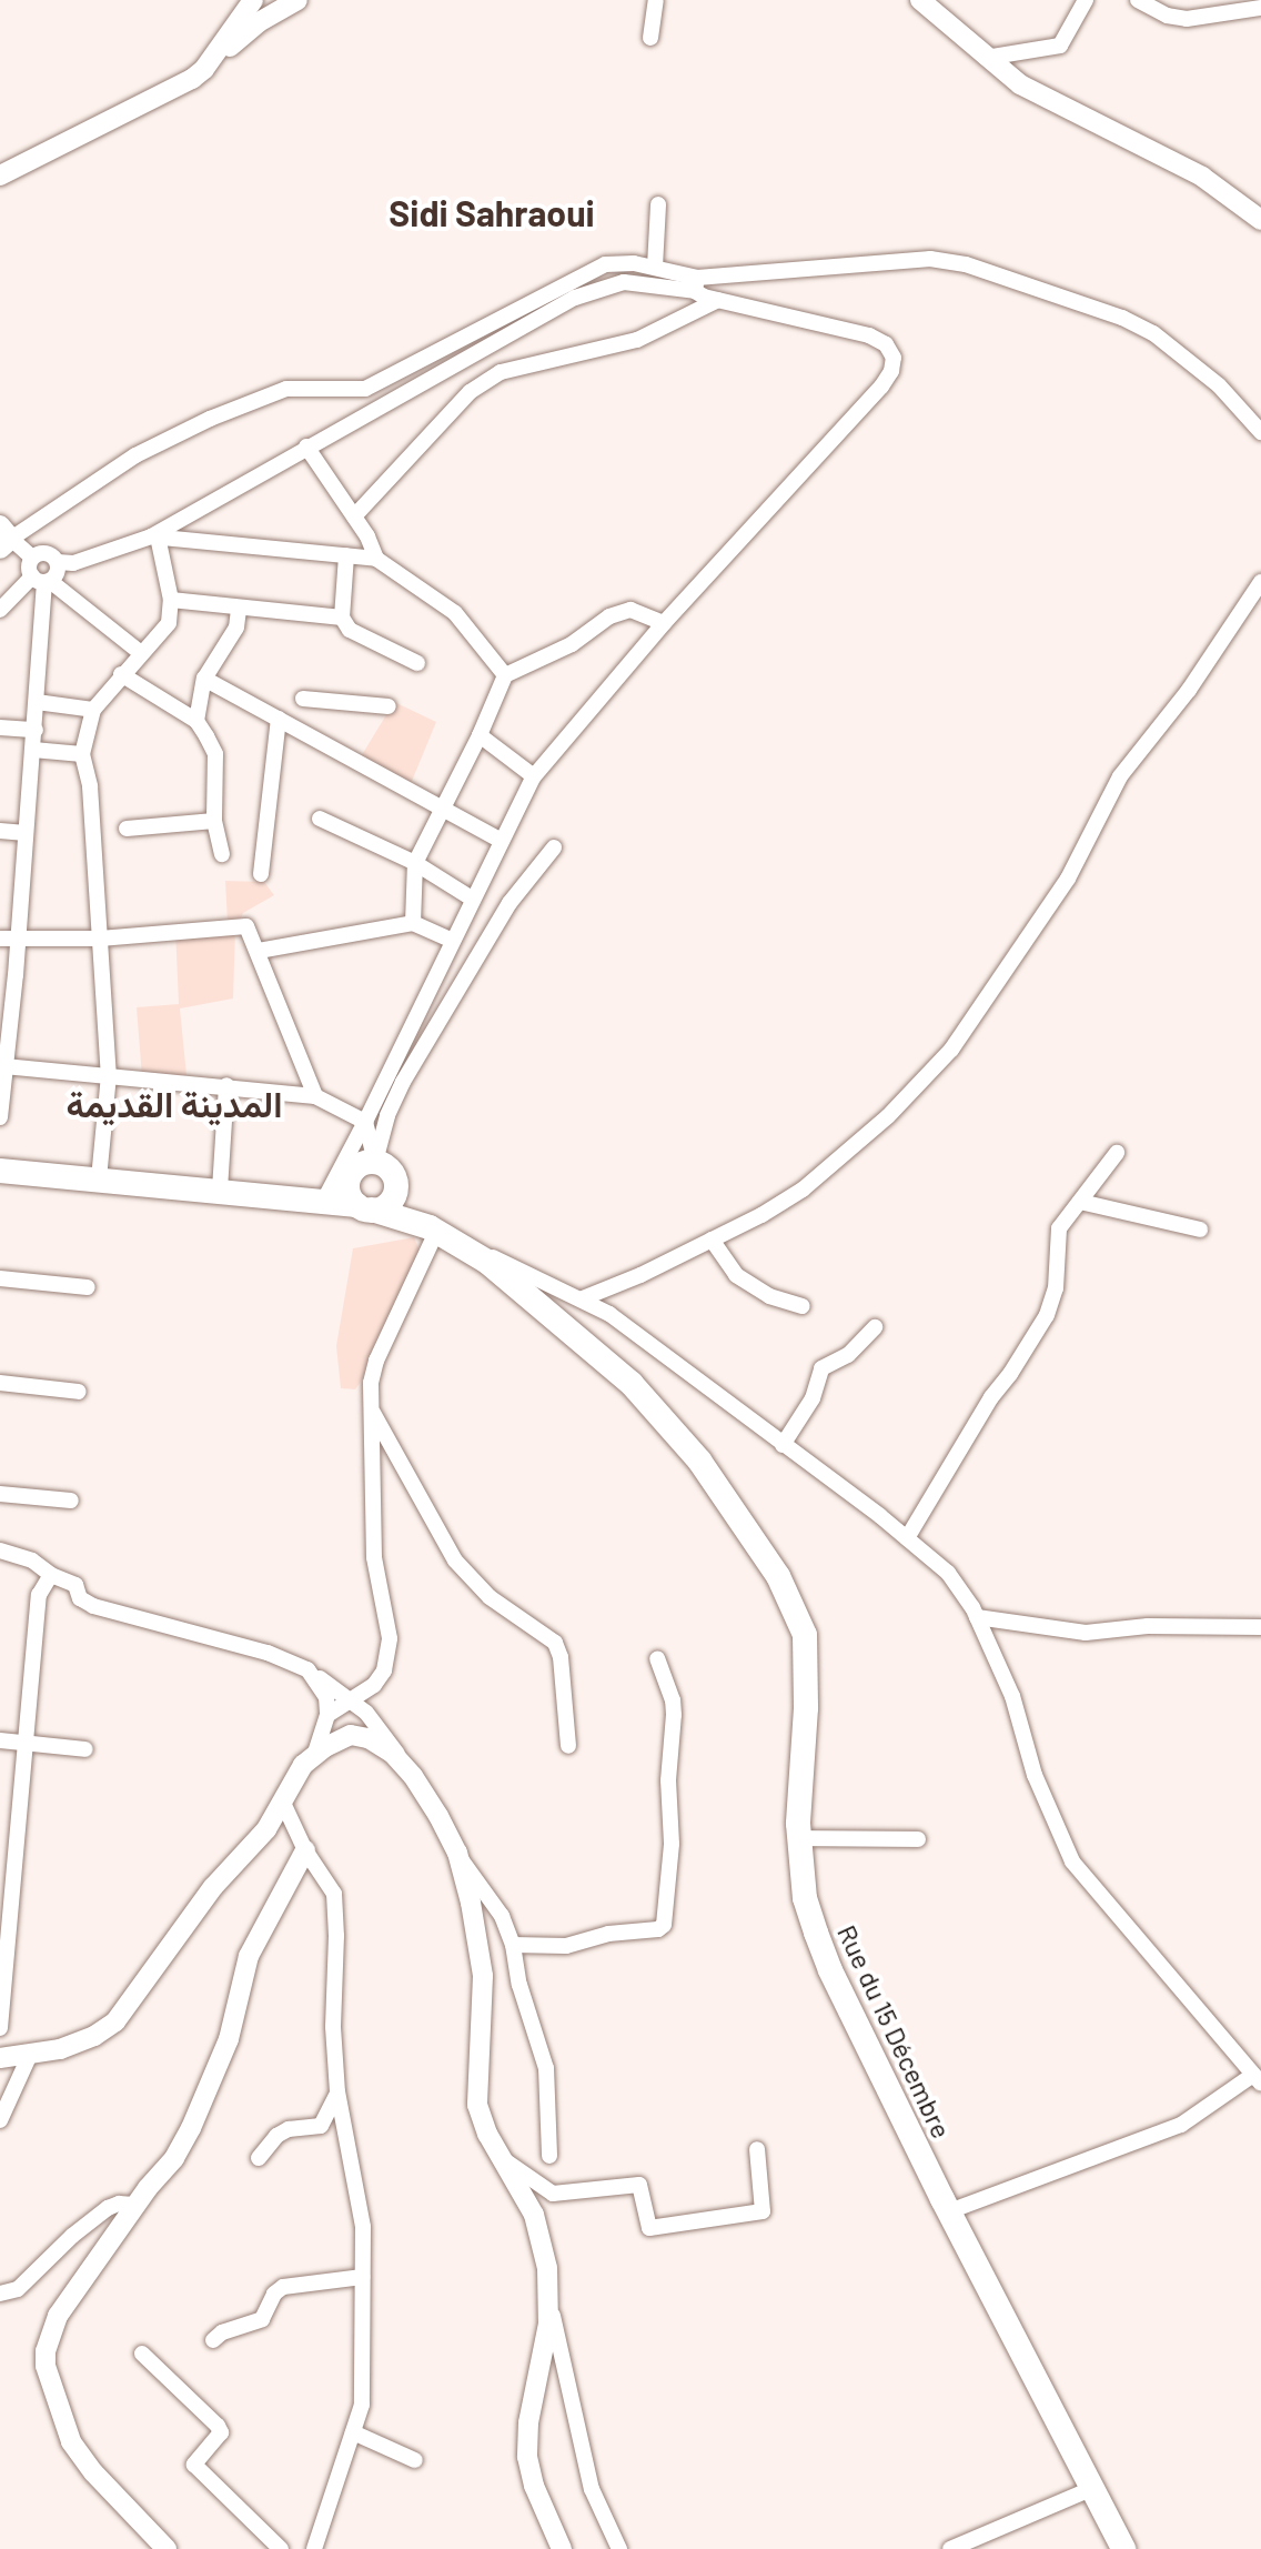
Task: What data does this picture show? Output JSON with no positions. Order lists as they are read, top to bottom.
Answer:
{
  "streets": {
    "main road": ["Rue du 15 Décembre"]
  },
  "districts": ["Sidi Sahraoui", "المدينة القديمة"]
}
